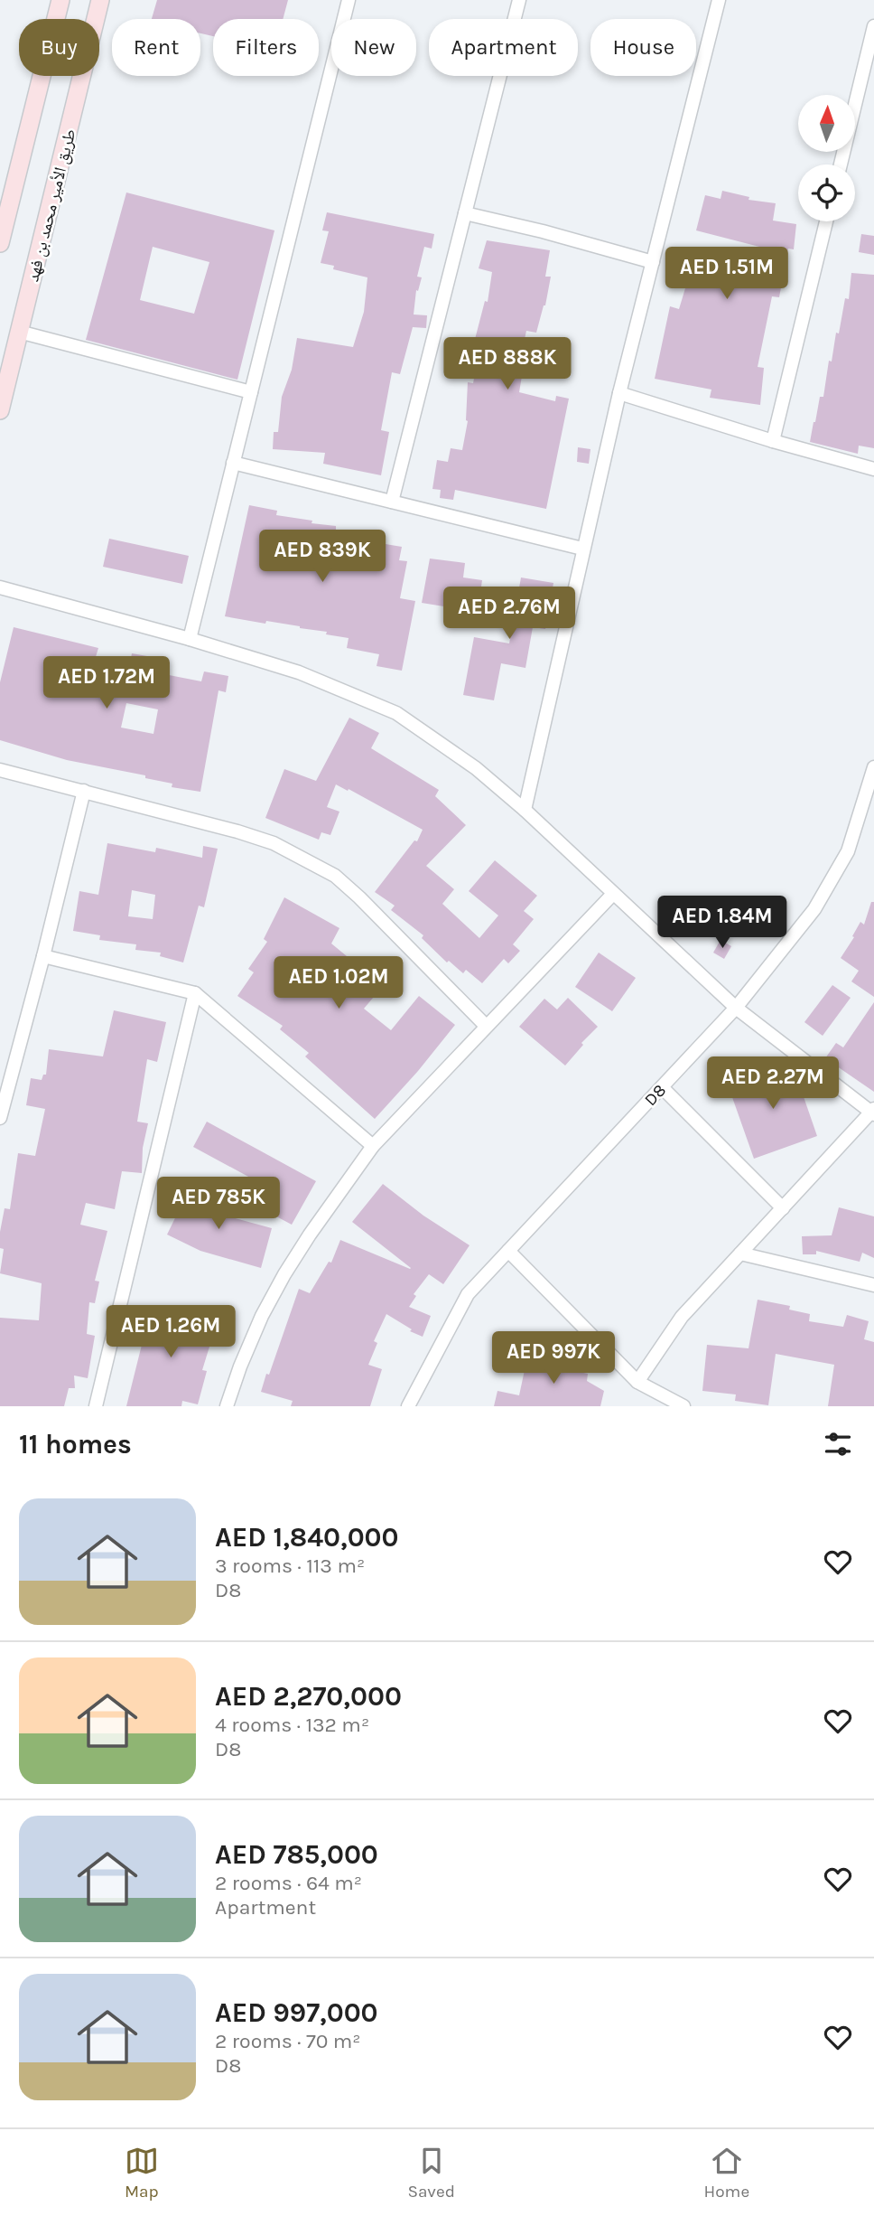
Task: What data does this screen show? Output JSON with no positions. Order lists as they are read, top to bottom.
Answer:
{
  "streets": {
    "street": ["طريق الأمير محمد بن فهد", "D8"]
  },
  "north": "top",
  "page": {
    "chip": [
      "Buy",
      "Rent",
      "Filters",
      "New",
      "Apartment",
      "House"
    ],
    "price": [
      "AED 1.51M",
      "AED 888K",
      "AED 839K",
      "AED 2.76M",
      "AED 1.72M",
      "AED 1.84M",
      "AED 1.02M",
      "AED 2.27M",
      "AED 785K",
      "AED 1.26M",
      "AED 997K"
    ],
    "heading": "11 homes",
    "list": [
      {
        "name": "AED 1,840,000",
        "note": "3 rooms · 113 m² · D8"
      },
      {
        "name": "AED 2,270,000",
        "note": "4 rooms · 132 m² · D8"
      },
      {
        "name": "AED 785,000",
        "note": "2 rooms · 64 m² · Apartment"
      },
      {
        "name": "AED 997,000",
        "note": "2 rooms · 70 m² · D8"
      }
    ],
    "tabs": ["Map", "Saved", "Home"]
  }
}
